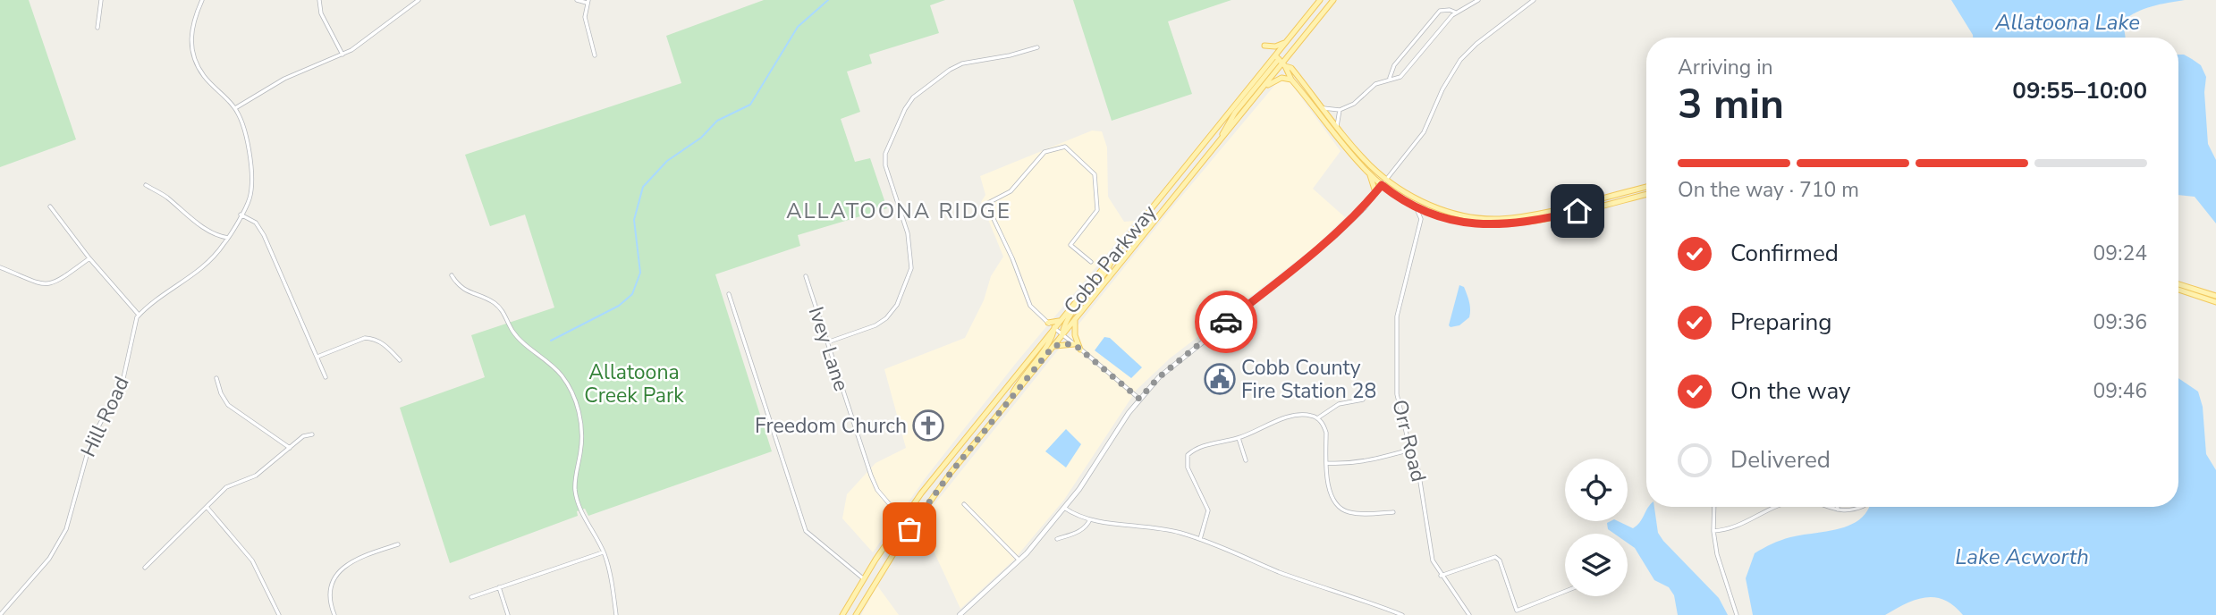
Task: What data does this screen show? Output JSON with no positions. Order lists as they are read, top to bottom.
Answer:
{
  "streets": {
    "main road": ["Cobb Parkway"],
    "street": ["Ivey Lane", "Hill Road", "Orr Road"]
  },
  "crossings": [
    ["Cobb Parkway", "Ivey Lane"]
  ],
  "districts": ["ALLATOONA RIDGE"],
  "water": ["Allatoona Lake", "Lake Acworth"],
  "parks": ["Allatoona Creek Park"],
  "places": {
    "public building": ["Cobb County Fire Station 28"],
    "church": ["Freedom Church"]
  },
  "page": {
    "heading": ["3 min", "Arriving in", "09:55–10:00"],
    "bar": "On the way · 710 m",
    "list": [
      ["Confirmed", "09:24"],
      ["Preparing", "09:36"],
      ["On the way", "09:46"],
      "Delivered"
    ]
  }
}
